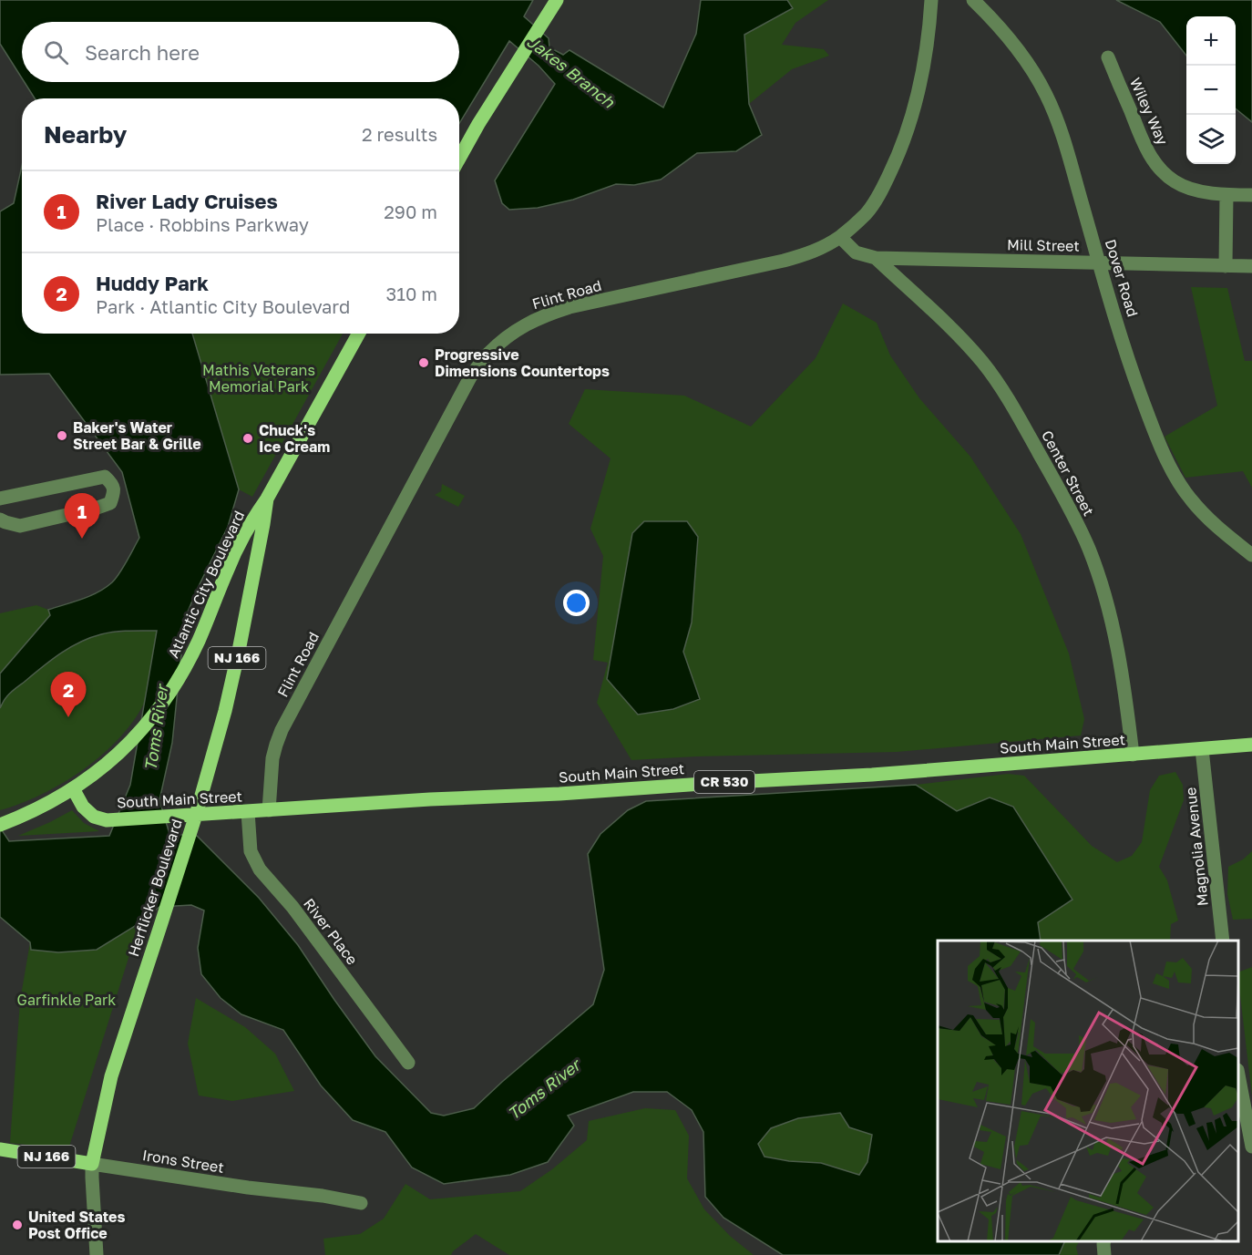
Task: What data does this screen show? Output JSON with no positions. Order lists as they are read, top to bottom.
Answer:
{
  "streets": {
    "main road": [
      "Atlantic City Boulevard",
      "NJ 166",
      "South Main Street",
      "CR 530",
      "Herflicker Boulevard",
      "Irons Street"
    ],
    "street": [
      "Wiley Way",
      "Mill Street",
      "Dover Road",
      "Flint Road",
      "Center Street",
      "Magnolia Avenue",
      "River Place"
    ]
  },
  "crossings": [
    ["Mill Street", "Dover Road"],
    ["Mill Street", "Flint Road"],
    ["Mill Street", "Center Street"],
    ["Flint Road", "South Main Street"],
    ["Center Street", "South Main Street"],
    ["Atlantic City Boulevard", "South Main Street"],
    ["Atlantic City Boulevard", "Herflicker Boulevard"],
    ["South Main Street", "Magnolia Avenue"],
    ["South Main Street", "Herflicker Boulevard"],
    ["South Main Street", "River Place"],
    ["Herflicker Boulevard", "Irons Street"]
  ],
  "water": ["Jakes Branch", "Toms River"],
  "parks": ["Mathis Veterans Memorial Park", "Garfinkle Park"],
  "places": [
    "Progressive Dimensions Countertops",
    "Baker's Water Street Bar & Grille",
    "Chuck's Ice Cream",
    "United States Post Office"
  ],
  "page": {
    "map_buttons": ["+", "−"],
    "search": "Search here",
    "heading": ["Nearby", "2 results"],
    "list": [
      {
        "mark": "1",
        "name": "River Lady Cruises",
        "note": "Place · Robbins Parkway",
        "value": "290 m"
      },
      {
        "mark": "2",
        "name": "Huddy Park",
        "note": "Park · Atlantic City Boulevard",
        "value": "310 m"
      }
    ],
    "pins": ["1", "2"]
  }
}
